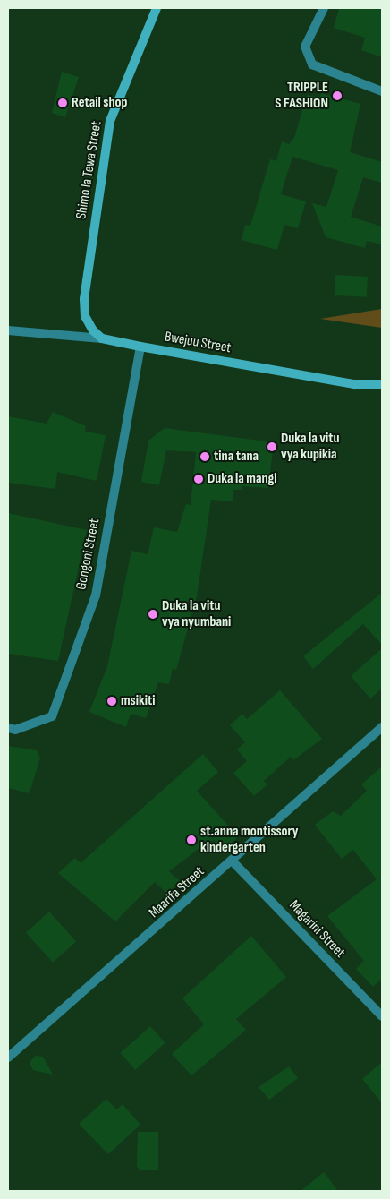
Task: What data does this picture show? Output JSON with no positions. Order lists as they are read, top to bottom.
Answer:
{
  "streets": {
    "street": [
      "Shimo la Tewa Street",
      "Bwejuu Street",
      "Gongoni Street",
      "Maarifa Street",
      "Magarini Street"
    ]
  },
  "crossings": [
    ["Shimo la Tewa Street", "Bwejuu Street"],
    ["Bwejuu Street", "Gongoni Street"],
    ["Maarifa Street", "Magarini Street"]
  ],
  "places": [
    "TRIPPLE S FASHION",
    "Retail shop",
    "Duka la vitu vya kupikia",
    "tina tana",
    "Duka la mangi",
    "Duka la vitu vya nyumbani",
    "msikiti",
    "st.anna montissory kindergarten"
  ]
}
